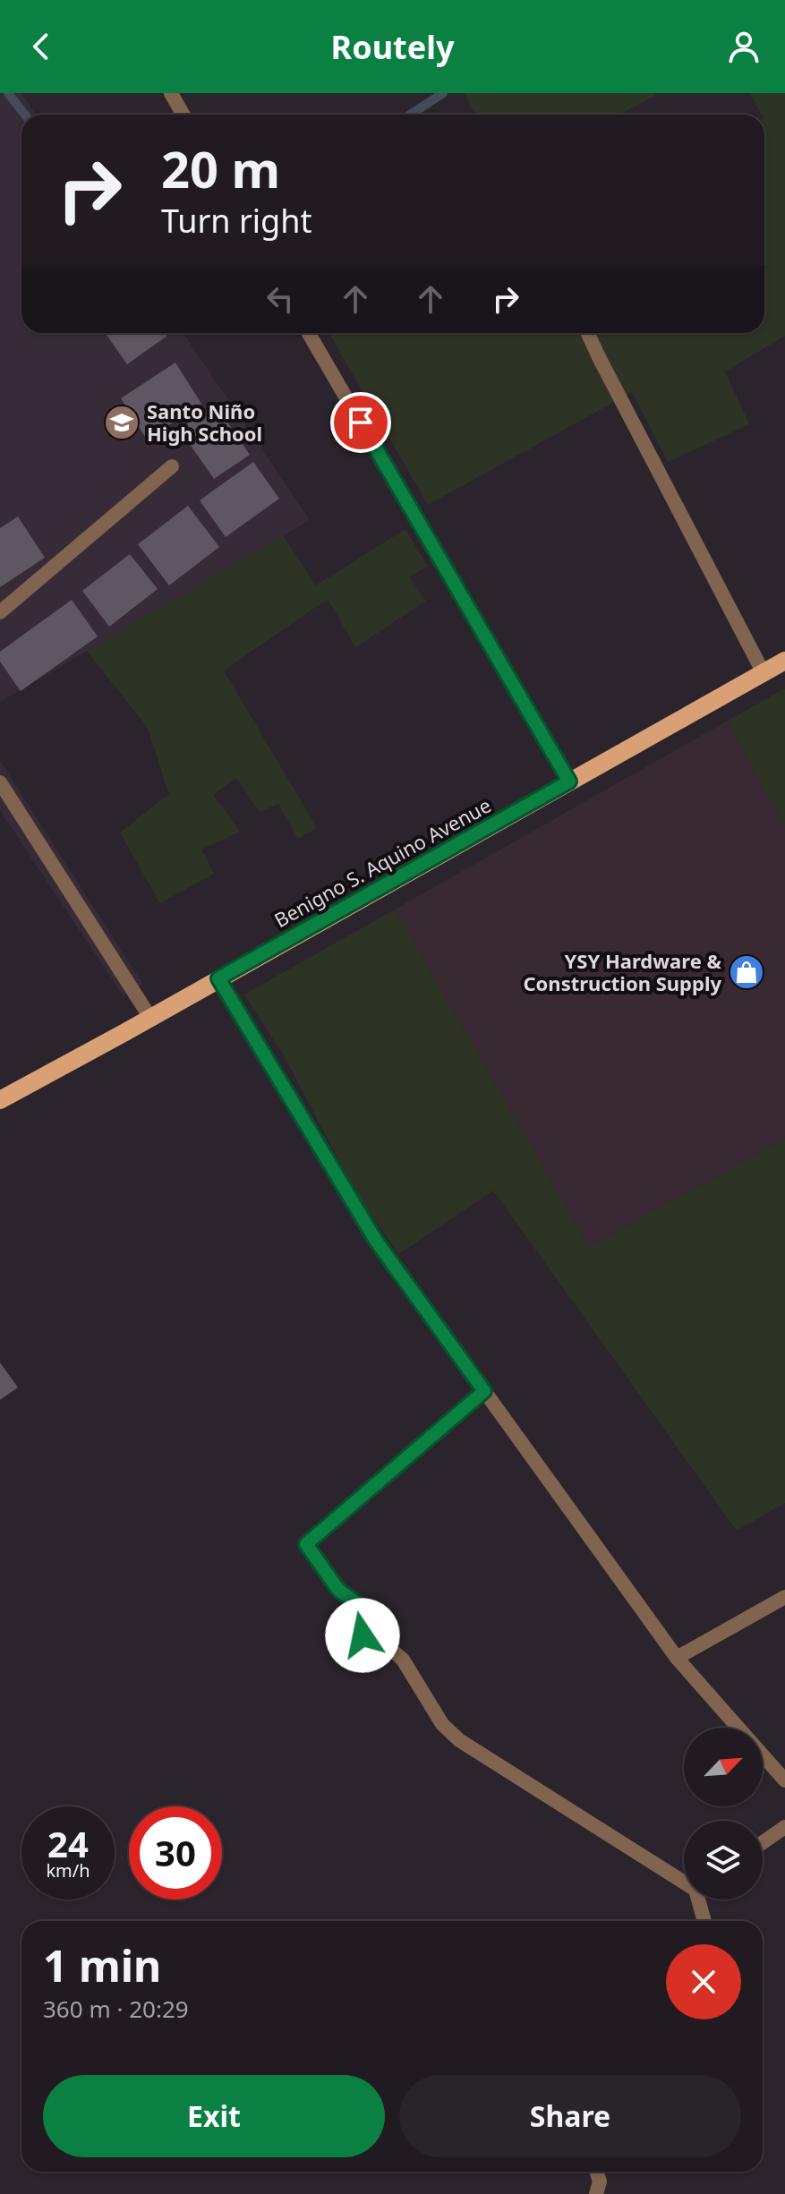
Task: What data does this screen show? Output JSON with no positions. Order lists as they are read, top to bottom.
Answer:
{
  "streets": {
    "main road": ["Benigno S. Aquino Avenue"]
  },
  "places": {
    "school or university": ["Santo Niño High School"],
    "shop": ["YSY Hardware & Construction Supply"]
  },
  "north": "top right",
  "page": {
    "header": "Routely",
    "turn": ["20 m", "Turn right"],
    "speed": "24 km/h",
    "limit": "30",
    "heading": ["1 min", "360 m · 20:29"],
    "buttons": ["Exit", "Share"]
  }
}
